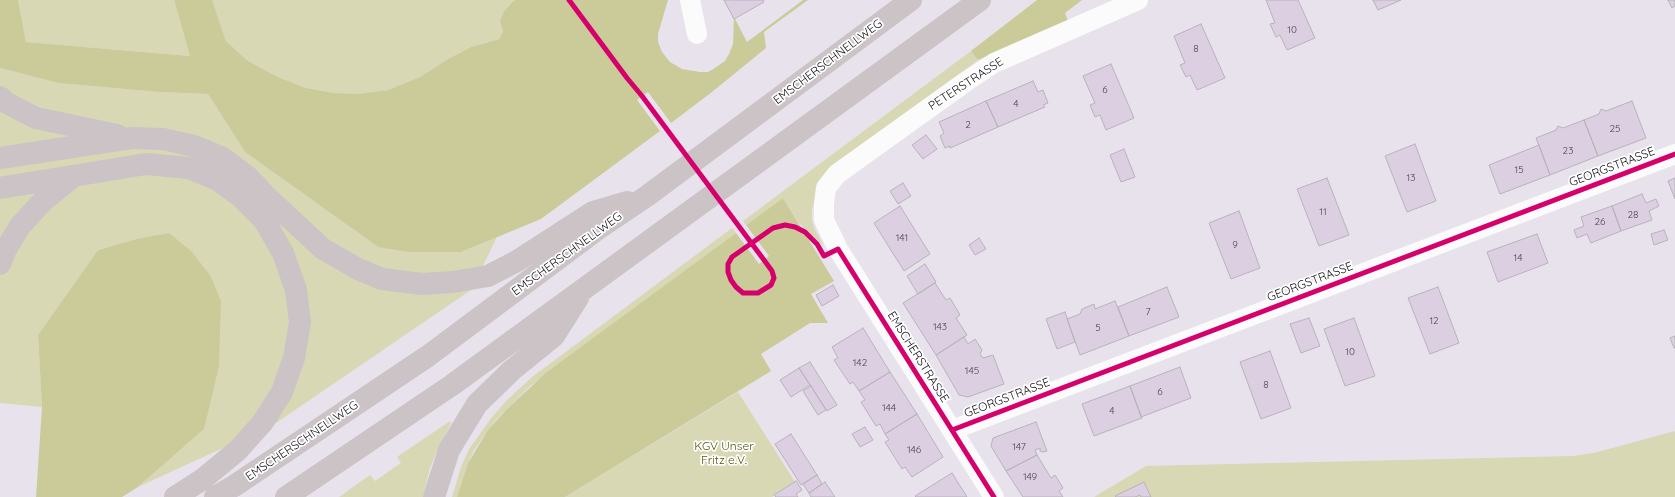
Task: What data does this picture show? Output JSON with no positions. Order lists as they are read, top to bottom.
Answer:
{
  "streets": {
    "highway": ["EMSCHERSCHNELLWEG"],
    "street": ["PETERSTRASSE", "GEORGSTRASSE", "EMSCHERSTRASSE"]
  },
  "crossings": [
    ["PETERSTRASSE", "EMSCHERSTRASSE"],
    ["GEORGSTRASSE", "EMSCHERSTRASSE"]
  ],
  "parks": ["KGV Unser Fritz e.V."],
  "house_numbers": [
    "10",
    "8",
    "6",
    "4",
    "2",
    "25",
    "23",
    "15",
    "13",
    "11",
    "28",
    "26",
    "141",
    "9",
    "14",
    "7",
    "12",
    "143",
    "5",
    "10",
    "142",
    "145",
    "8",
    "6",
    "144",
    "4",
    "147",
    "146",
    "149"
  ]
}
